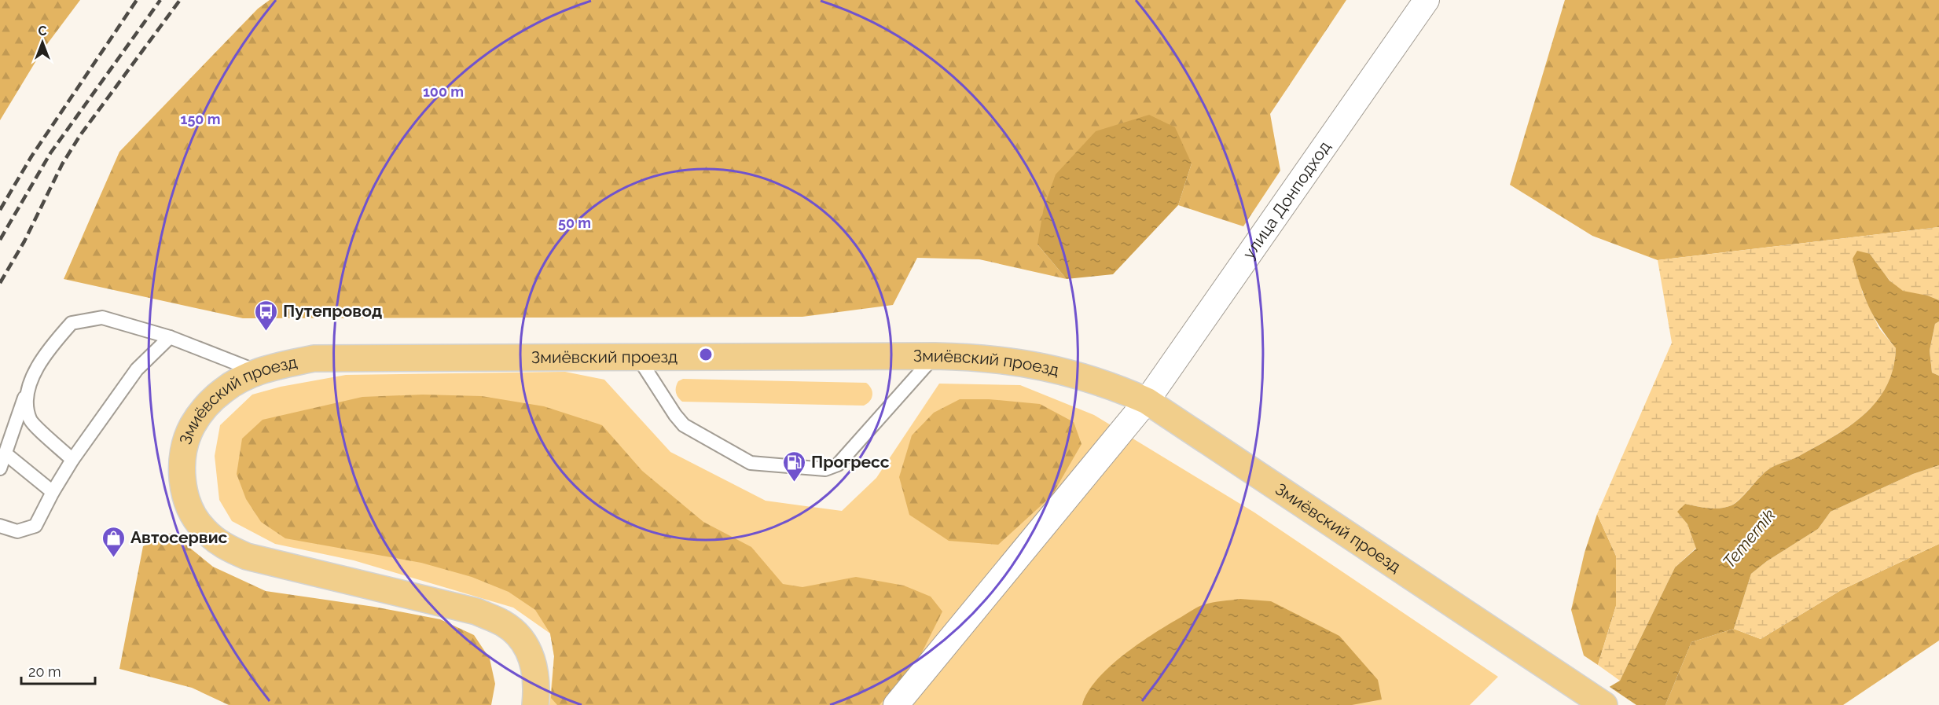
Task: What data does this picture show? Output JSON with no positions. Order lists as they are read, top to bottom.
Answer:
{
  "streets": {
    "main road": ["Змиёвский проезд"],
    "street": ["улица Донподход"]
  },
  "crossings": [
    ["улица Донподход", "Змиёвский проезд"]
  ],
  "water": ["Temernik"],
  "places": {
    "bus stop": ["Путепровод"],
    "fuel station": ["Прогресс"],
    "shop": ["Автосервис"]
  },
  "scale_bar": "20 m",
  "north": "top",
  "rings": ["100 m", "150 m", "50 m"]
}
